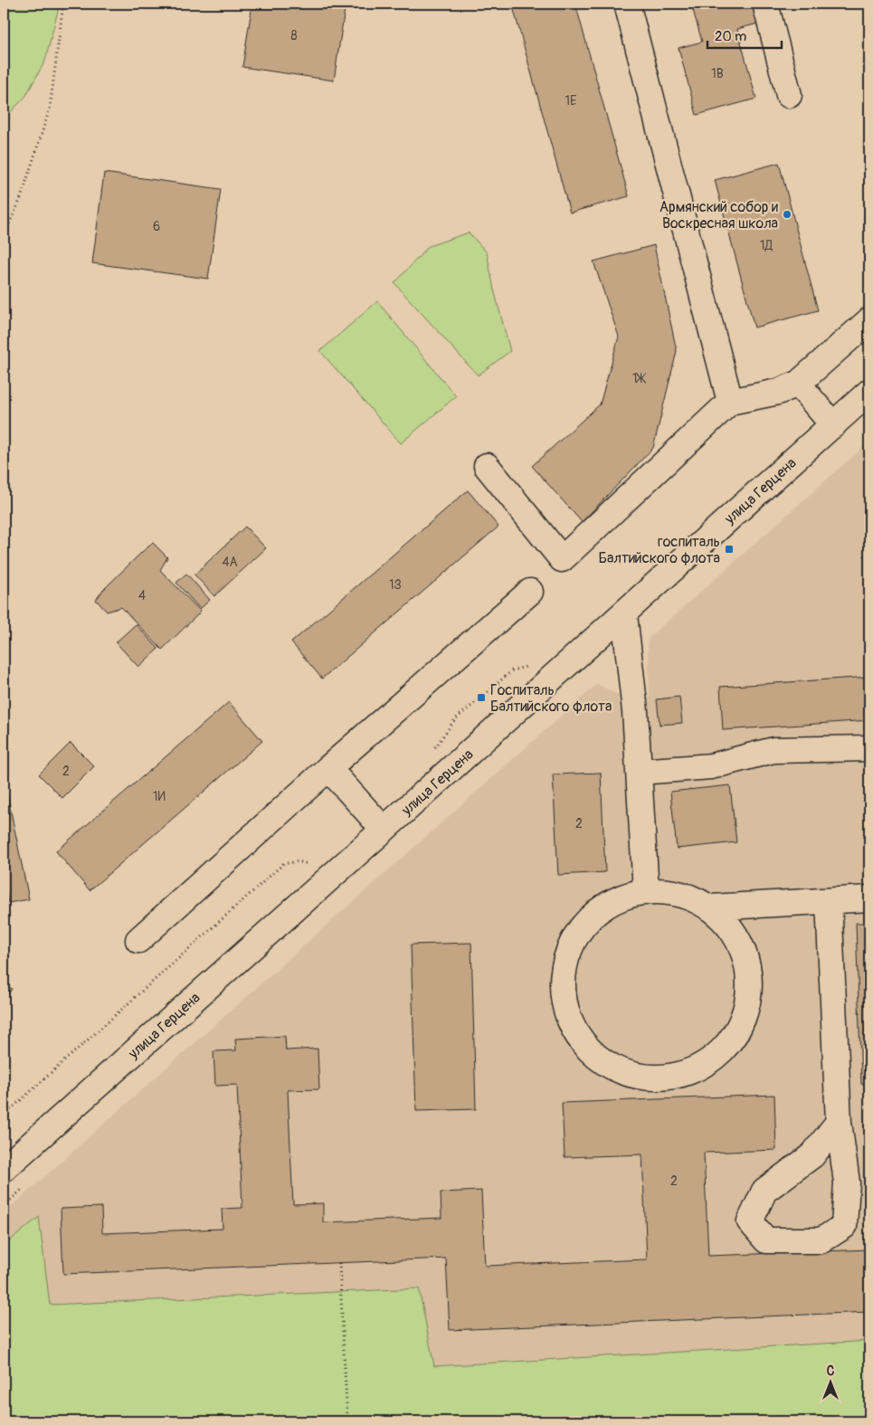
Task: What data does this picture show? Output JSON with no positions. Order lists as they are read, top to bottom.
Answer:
{
  "streets": {
    "main road": ["улица Герцена"]
  },
  "places": {
    "other": ["Армянский собор и Воскресная школа"],
    "transit": ["госпиталь Балтийского флота", "Госпиталь Балтийского флота"]
  },
  "house_numbers": [
    "8",
    "1В",
    "1Е",
    "6",
    "1Д",
    "1Ж",
    "4А",
    "1З",
    "4",
    "2",
    "1И",
    "2",
    "2"
  ],
  "scale_bar": "20 m",
  "north": "top"
}
